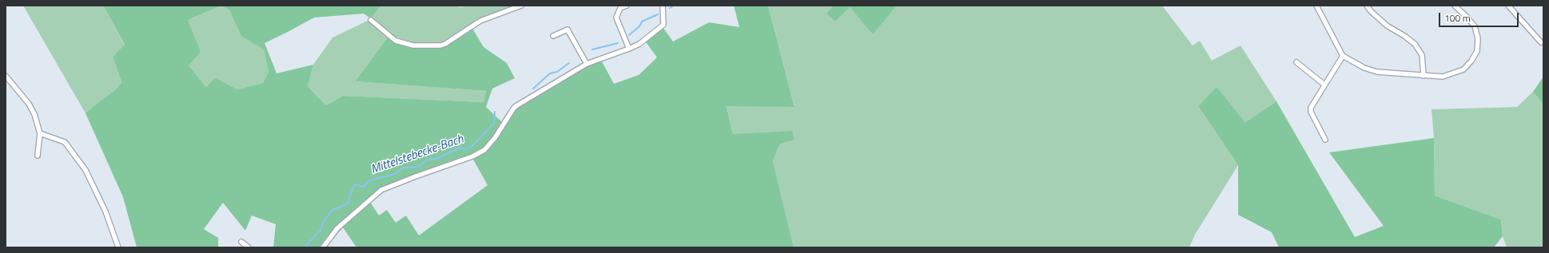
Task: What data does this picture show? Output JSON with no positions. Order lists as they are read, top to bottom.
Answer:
{
  "water": ["Mittelstebecke-Bach"],
  "scale_bar": "100 m"
}
